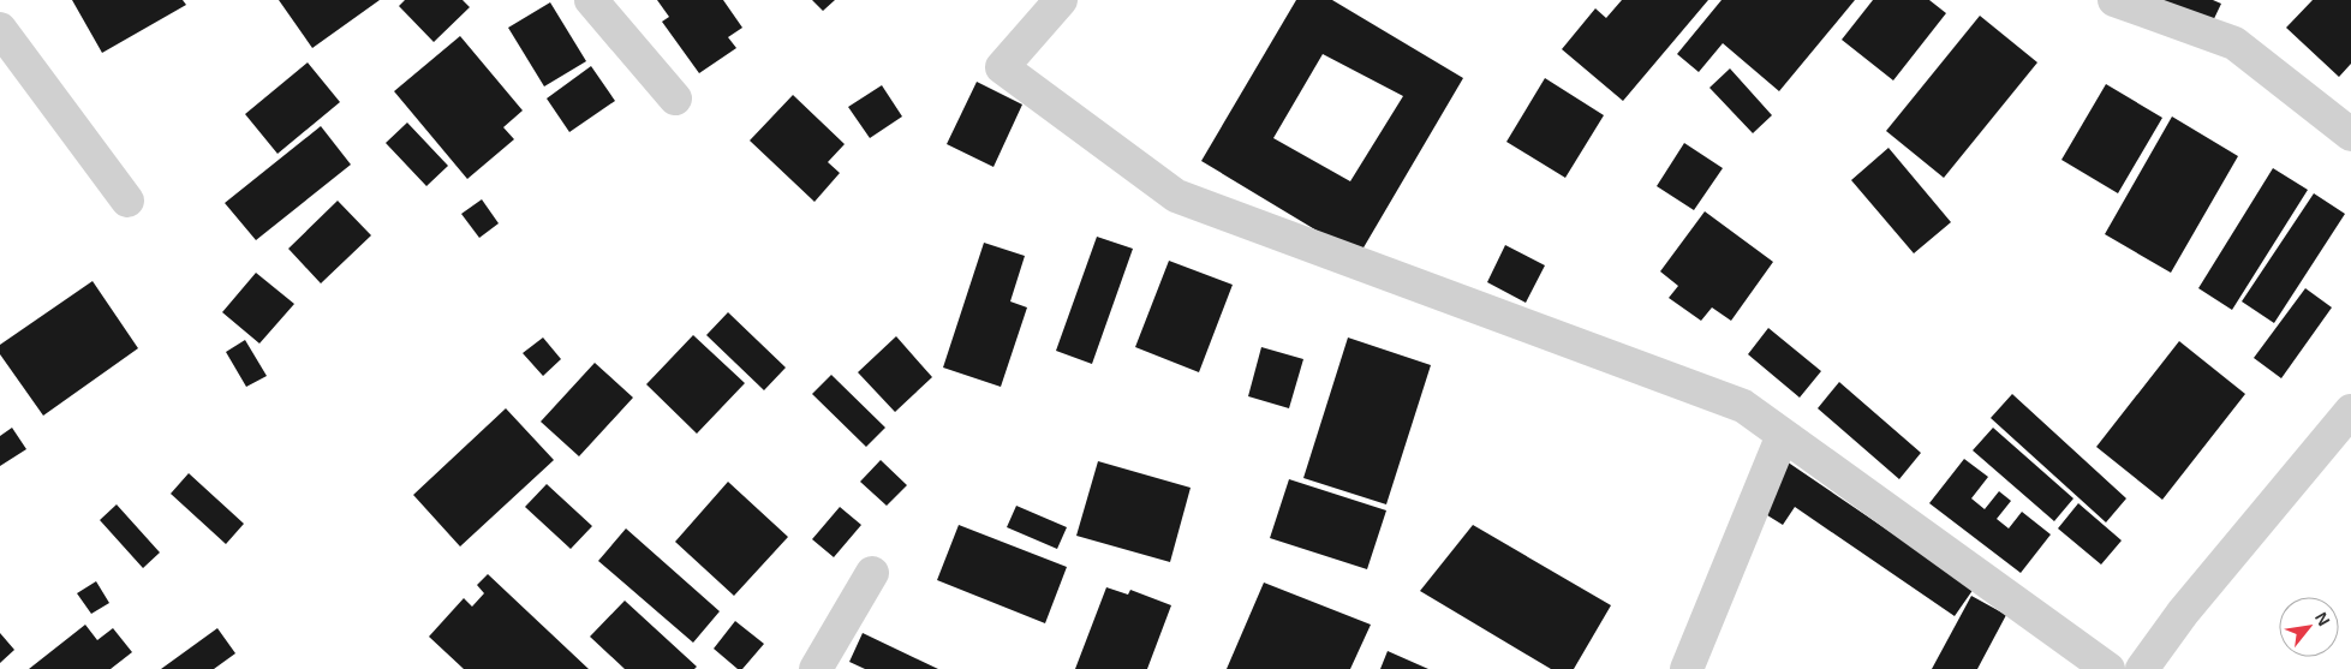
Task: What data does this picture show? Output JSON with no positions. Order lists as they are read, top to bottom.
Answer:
{
  "north": "top right"
}
